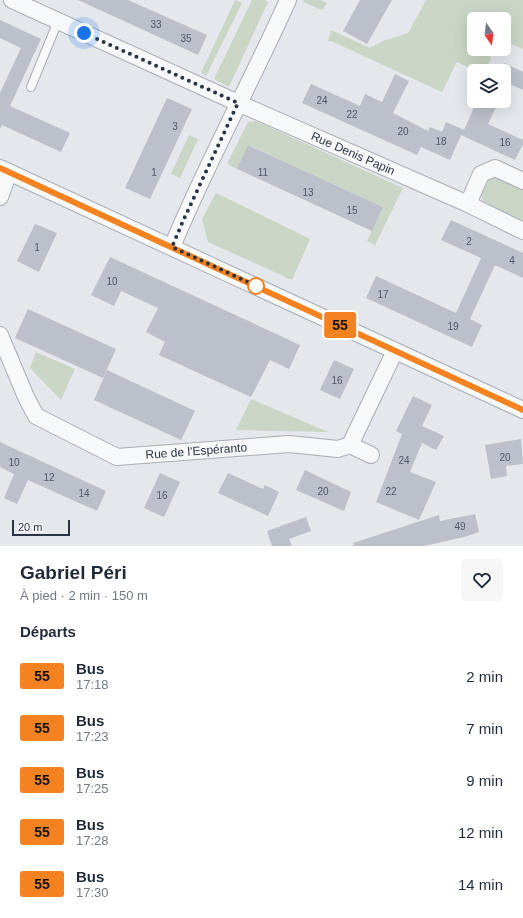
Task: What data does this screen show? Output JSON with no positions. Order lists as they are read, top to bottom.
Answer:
{
  "streets": {
    "street": ["Rue Denis Papin", "Rue de l'Espéranto"]
  },
  "lines": ["bus line 55"],
  "house_numbers": [
    "33",
    "35",
    "24",
    "22",
    "3",
    "20",
    "18",
    "16",
    "1",
    "11",
    "13",
    "15",
    "2",
    "1",
    "4",
    "10",
    "17",
    "19",
    "16",
    "20",
    "24",
    "10",
    "12",
    "20",
    "22",
    "14",
    "16",
    "49"
  ],
  "scale_bar": "20 m",
  "north": "bottom",
  "page": {
    "on_map": "55",
    "scale": "20 m",
    "heading": [
      ["Gabriel Péri", "À pied · 2 min · 150 m"],
      "Départs"
    ],
    "list": [
      {
        "mark": "55",
        "name": "Bus",
        "note": "17:18",
        "value": "2 min"
      },
      {
        "mark": "55",
        "name": "Bus",
        "note": "17:23",
        "value": "7 min"
      },
      {
        "mark": "55",
        "name": "Bus",
        "note": "17:25",
        "value": "9 min"
      },
      {
        "mark": "55",
        "name": "Bus",
        "note": "17:28",
        "value": "12 min"
      },
      {
        "mark": "55",
        "name": "Bus",
        "note": "17:30",
        "value": "14 min"
      }
    ]
  }
}
